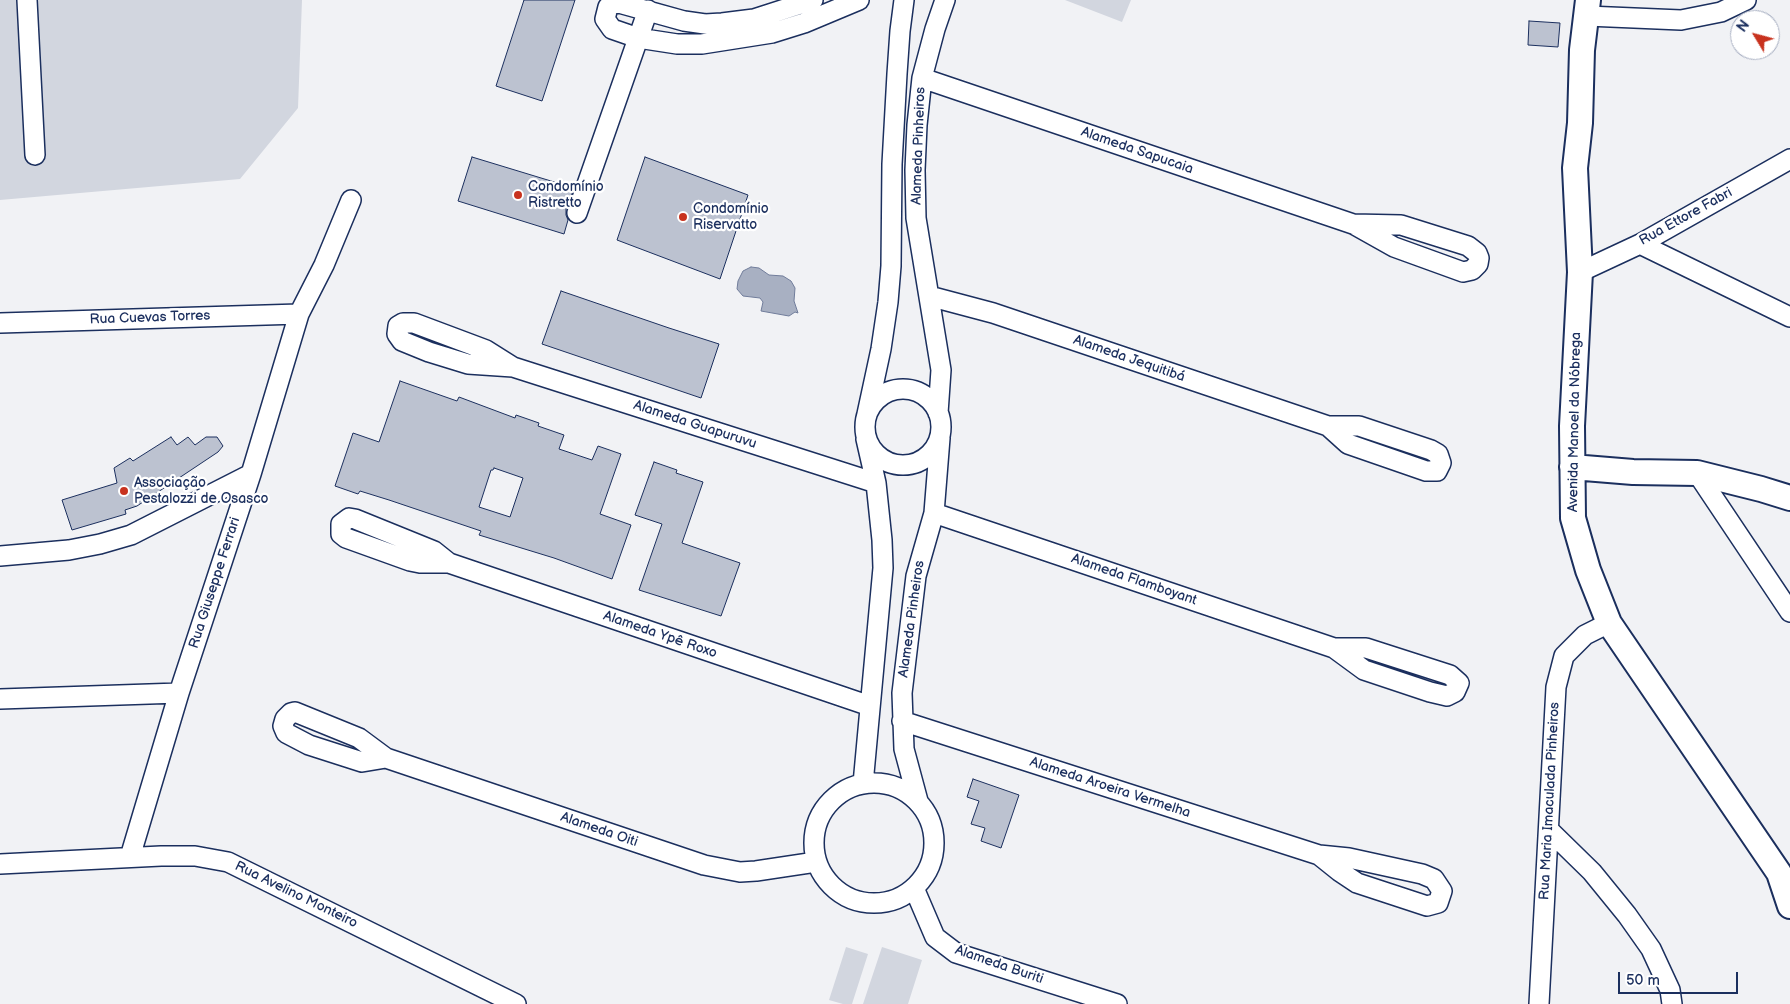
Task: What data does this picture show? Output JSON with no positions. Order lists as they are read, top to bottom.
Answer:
{
  "streets": {
    "main road": ["Avenida Manoel da Nóbrega"],
    "street": [
      "Alameda Pinheiros",
      "Alameda Sapucaia",
      "Rua Ettore Fabri",
      "Rua Cuevas Torres",
      "Alameda Jequitibá",
      "Alameda Guapuruvu",
      "Alameda Flamboyant",
      "Rua Giuseppe Ferrari",
      "Alameda Ypê Roxo",
      "Alameda Aroeira Vermelha",
      "Rua Maria Imaculada Pinheiros",
      "Alameda Oiti",
      "Rua Avelino Monteiro",
      "Alameda Buriti"
    ]
  },
  "crossings": [
    ["Alameda Pinheiros", "Alameda Sapucaia"],
    ["Alameda Pinheiros", "Alameda Jequitibá"],
    ["Alameda Pinheiros", "Alameda Flamboyant"],
    ["Alameda Pinheiros", "Alameda Aroeira Vermelha"],
    ["Alameda Pinheiros", "Alameda Oiti"],
    ["Alameda Pinheiros", "Alameda Buriti"],
    ["Rua Ettore Fabri", "Avenida Manoel da Nóbrega"],
    ["Rua Cuevas Torres", "Rua Giuseppe Ferrari"],
    ["Avenida Manoel da Nóbrega", "Rua Maria Imaculada Pinheiros"],
    ["Rua Giuseppe Ferrari", "Rua Avelino Monteiro"],
    ["Alameda Oiti", "Alameda Buriti"]
  ],
  "places": ["Condomínio Ristretto", "Condomínio Riservatto", "Associação Pestalozzi de Osasco"],
  "scale_bar": "50 m",
  "north": "top left"
}
